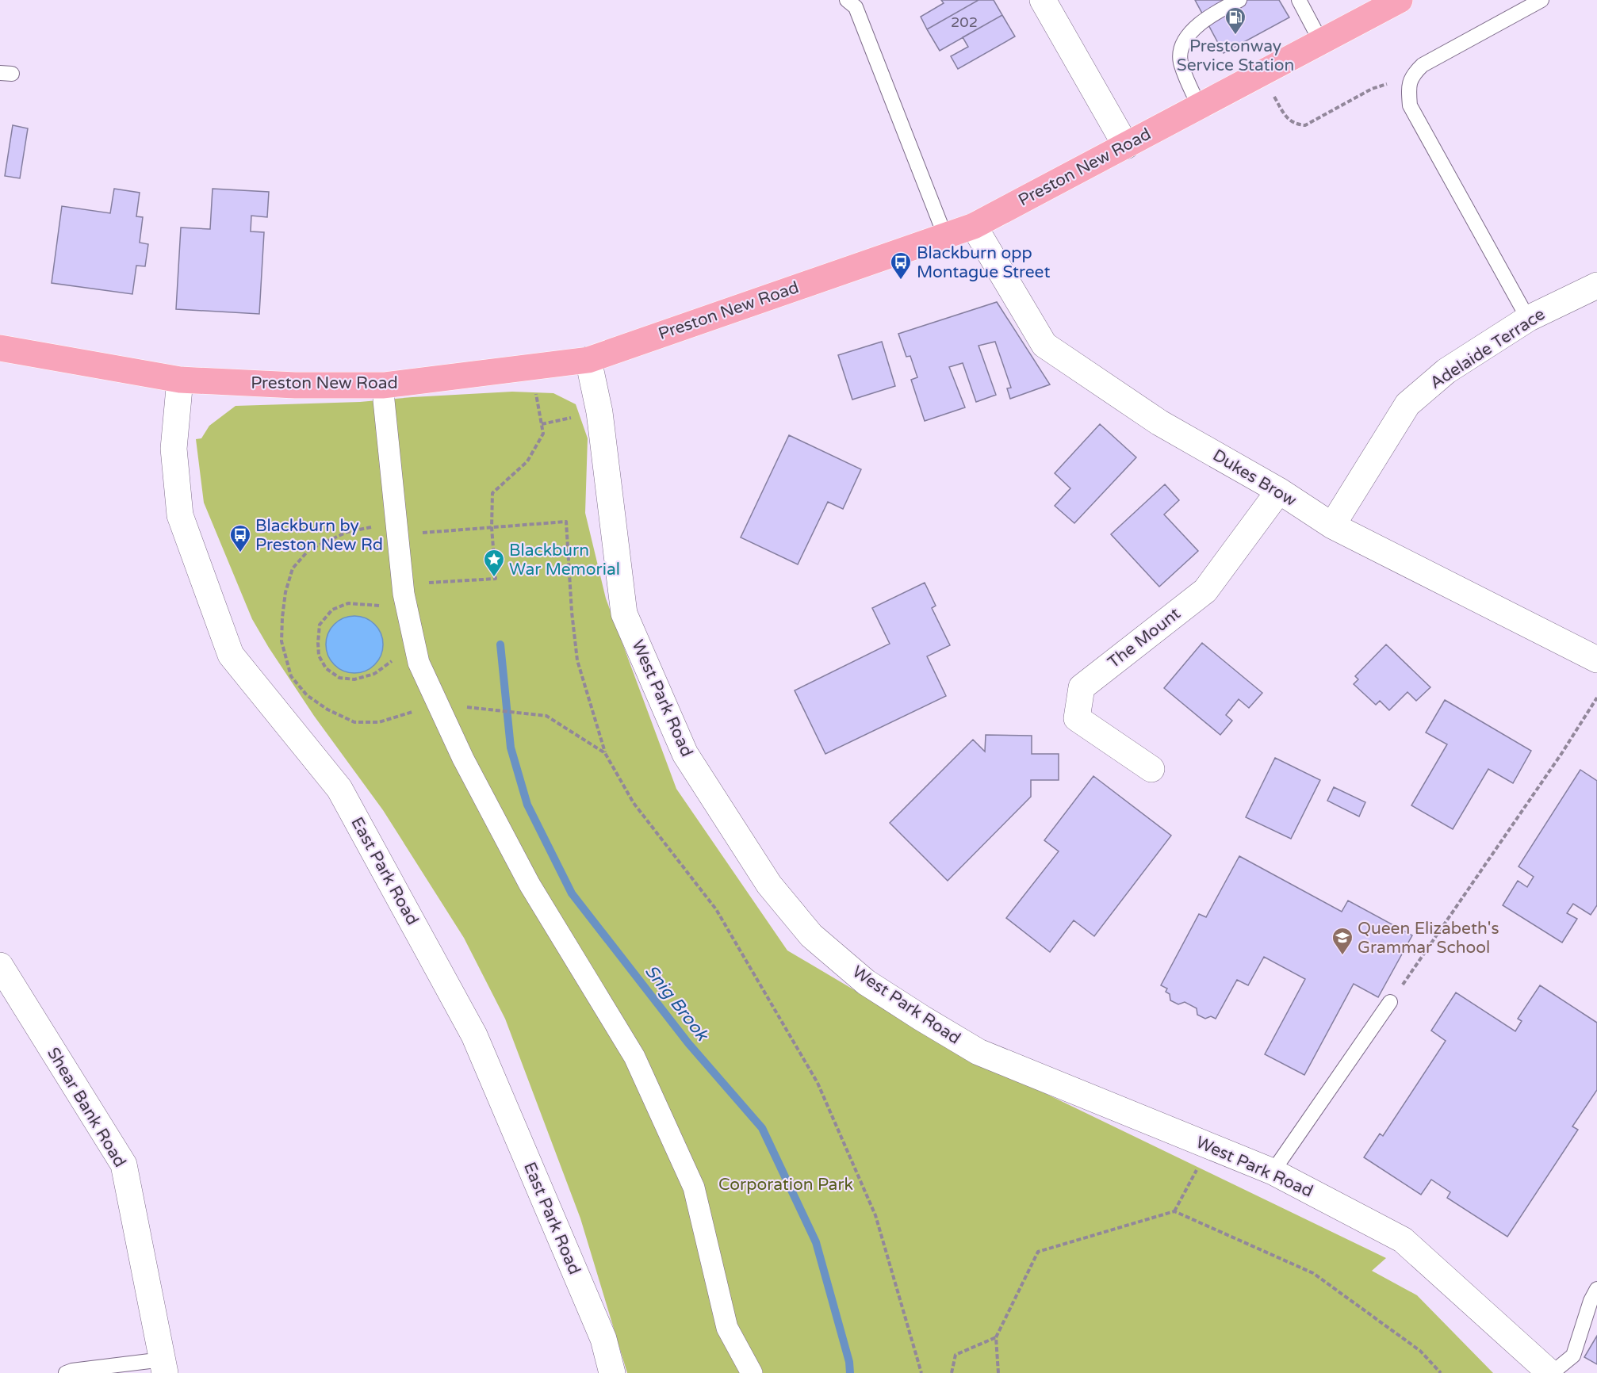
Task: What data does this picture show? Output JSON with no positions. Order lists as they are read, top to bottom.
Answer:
{
  "streets": {
    "highway": ["Preston New Road"],
    "street": [
      "Adelaide Terrace",
      "Dukes Brow",
      "The Mount",
      "West Park Road",
      "East Park Road",
      "Shear Bank Road"
    ]
  },
  "crossings": [
    ["Preston New Road", "Dukes Brow"],
    ["Preston New Road", "West Park Road"],
    ["Preston New Road", "East Park Road"],
    ["Adelaide Terrace", "Dukes Brow"],
    ["Dukes Brow", "The Mount"]
  ],
  "water": ["Snig Brook"],
  "parks": ["Corporation Park"],
  "places": {
    "fuel station": ["Prestonway Service Station"],
    "bus stop": ["Blackburn opp Montague Street", "Blackburn by Preston New Rd"],
    "place": ["Blackburn War Memorial"],
    "school or university": ["Queen Elizabeth's Grammar School"]
  },
  "house_numbers": ["202"]
}
